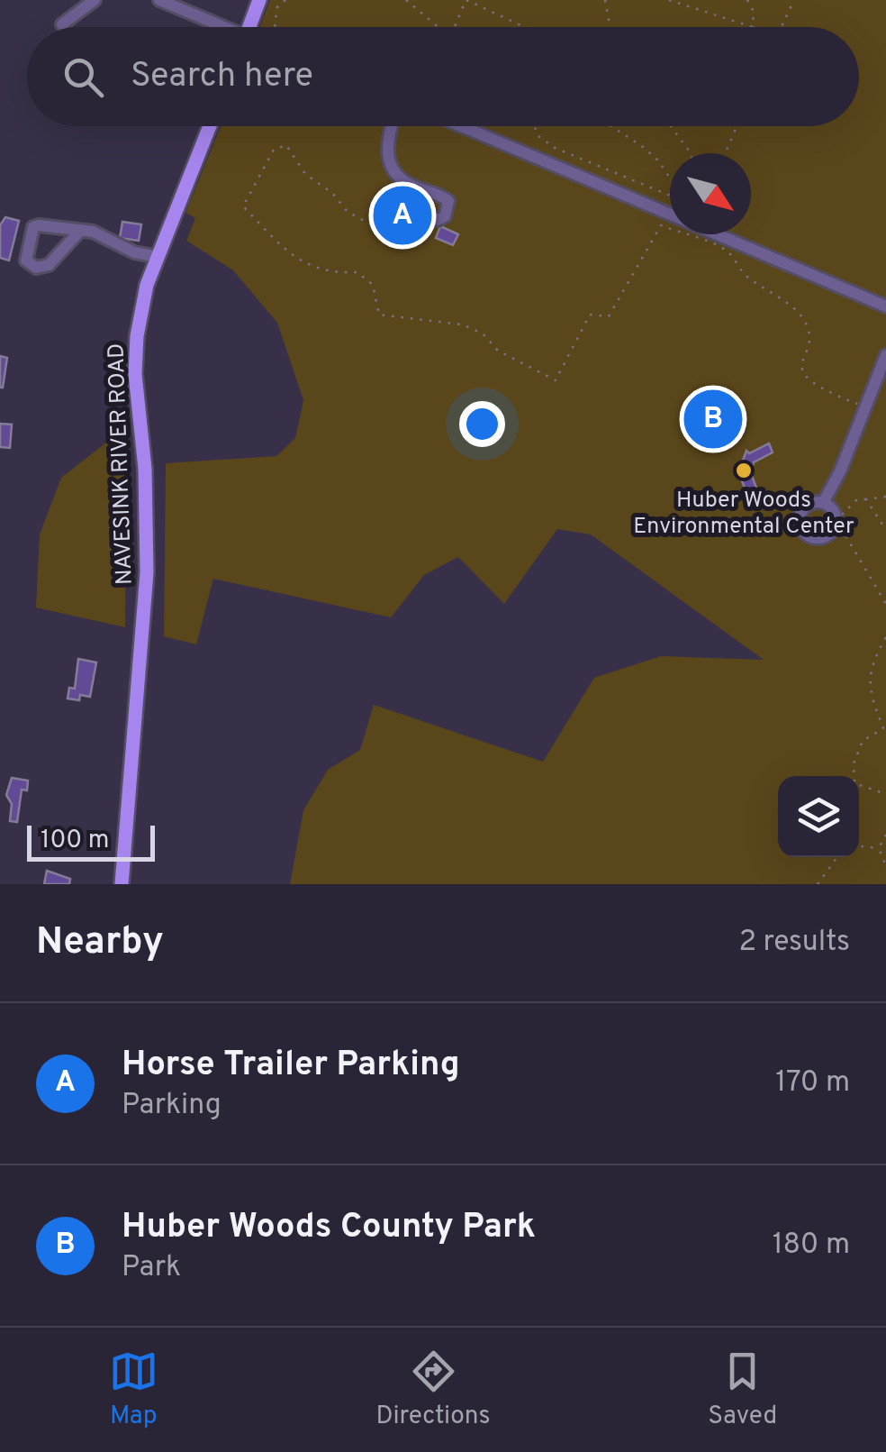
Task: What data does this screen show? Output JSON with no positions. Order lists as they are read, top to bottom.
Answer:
{
  "streets": {
    "main road": ["NAVESINK RIVER ROAD"]
  },
  "places": ["Huber Woods Environmental Center"],
  "scale_bar": "100 m",
  "north": "bottom right",
  "page": {
    "search": "Search here",
    "pins": ["A", "B"],
    "scale": "100 m",
    "heading": ["Nearby", "2 results"],
    "list": [
      {
        "mark": "A",
        "name": "Horse Trailer Parking",
        "note": "Parking",
        "value": "170 m"
      },
      {
        "mark": "B",
        "name": "Huber Woods County Park",
        "note": "Park",
        "value": "180 m"
      }
    ],
    "nav": ["Map", "Directions", "Saved"]
  }
}
